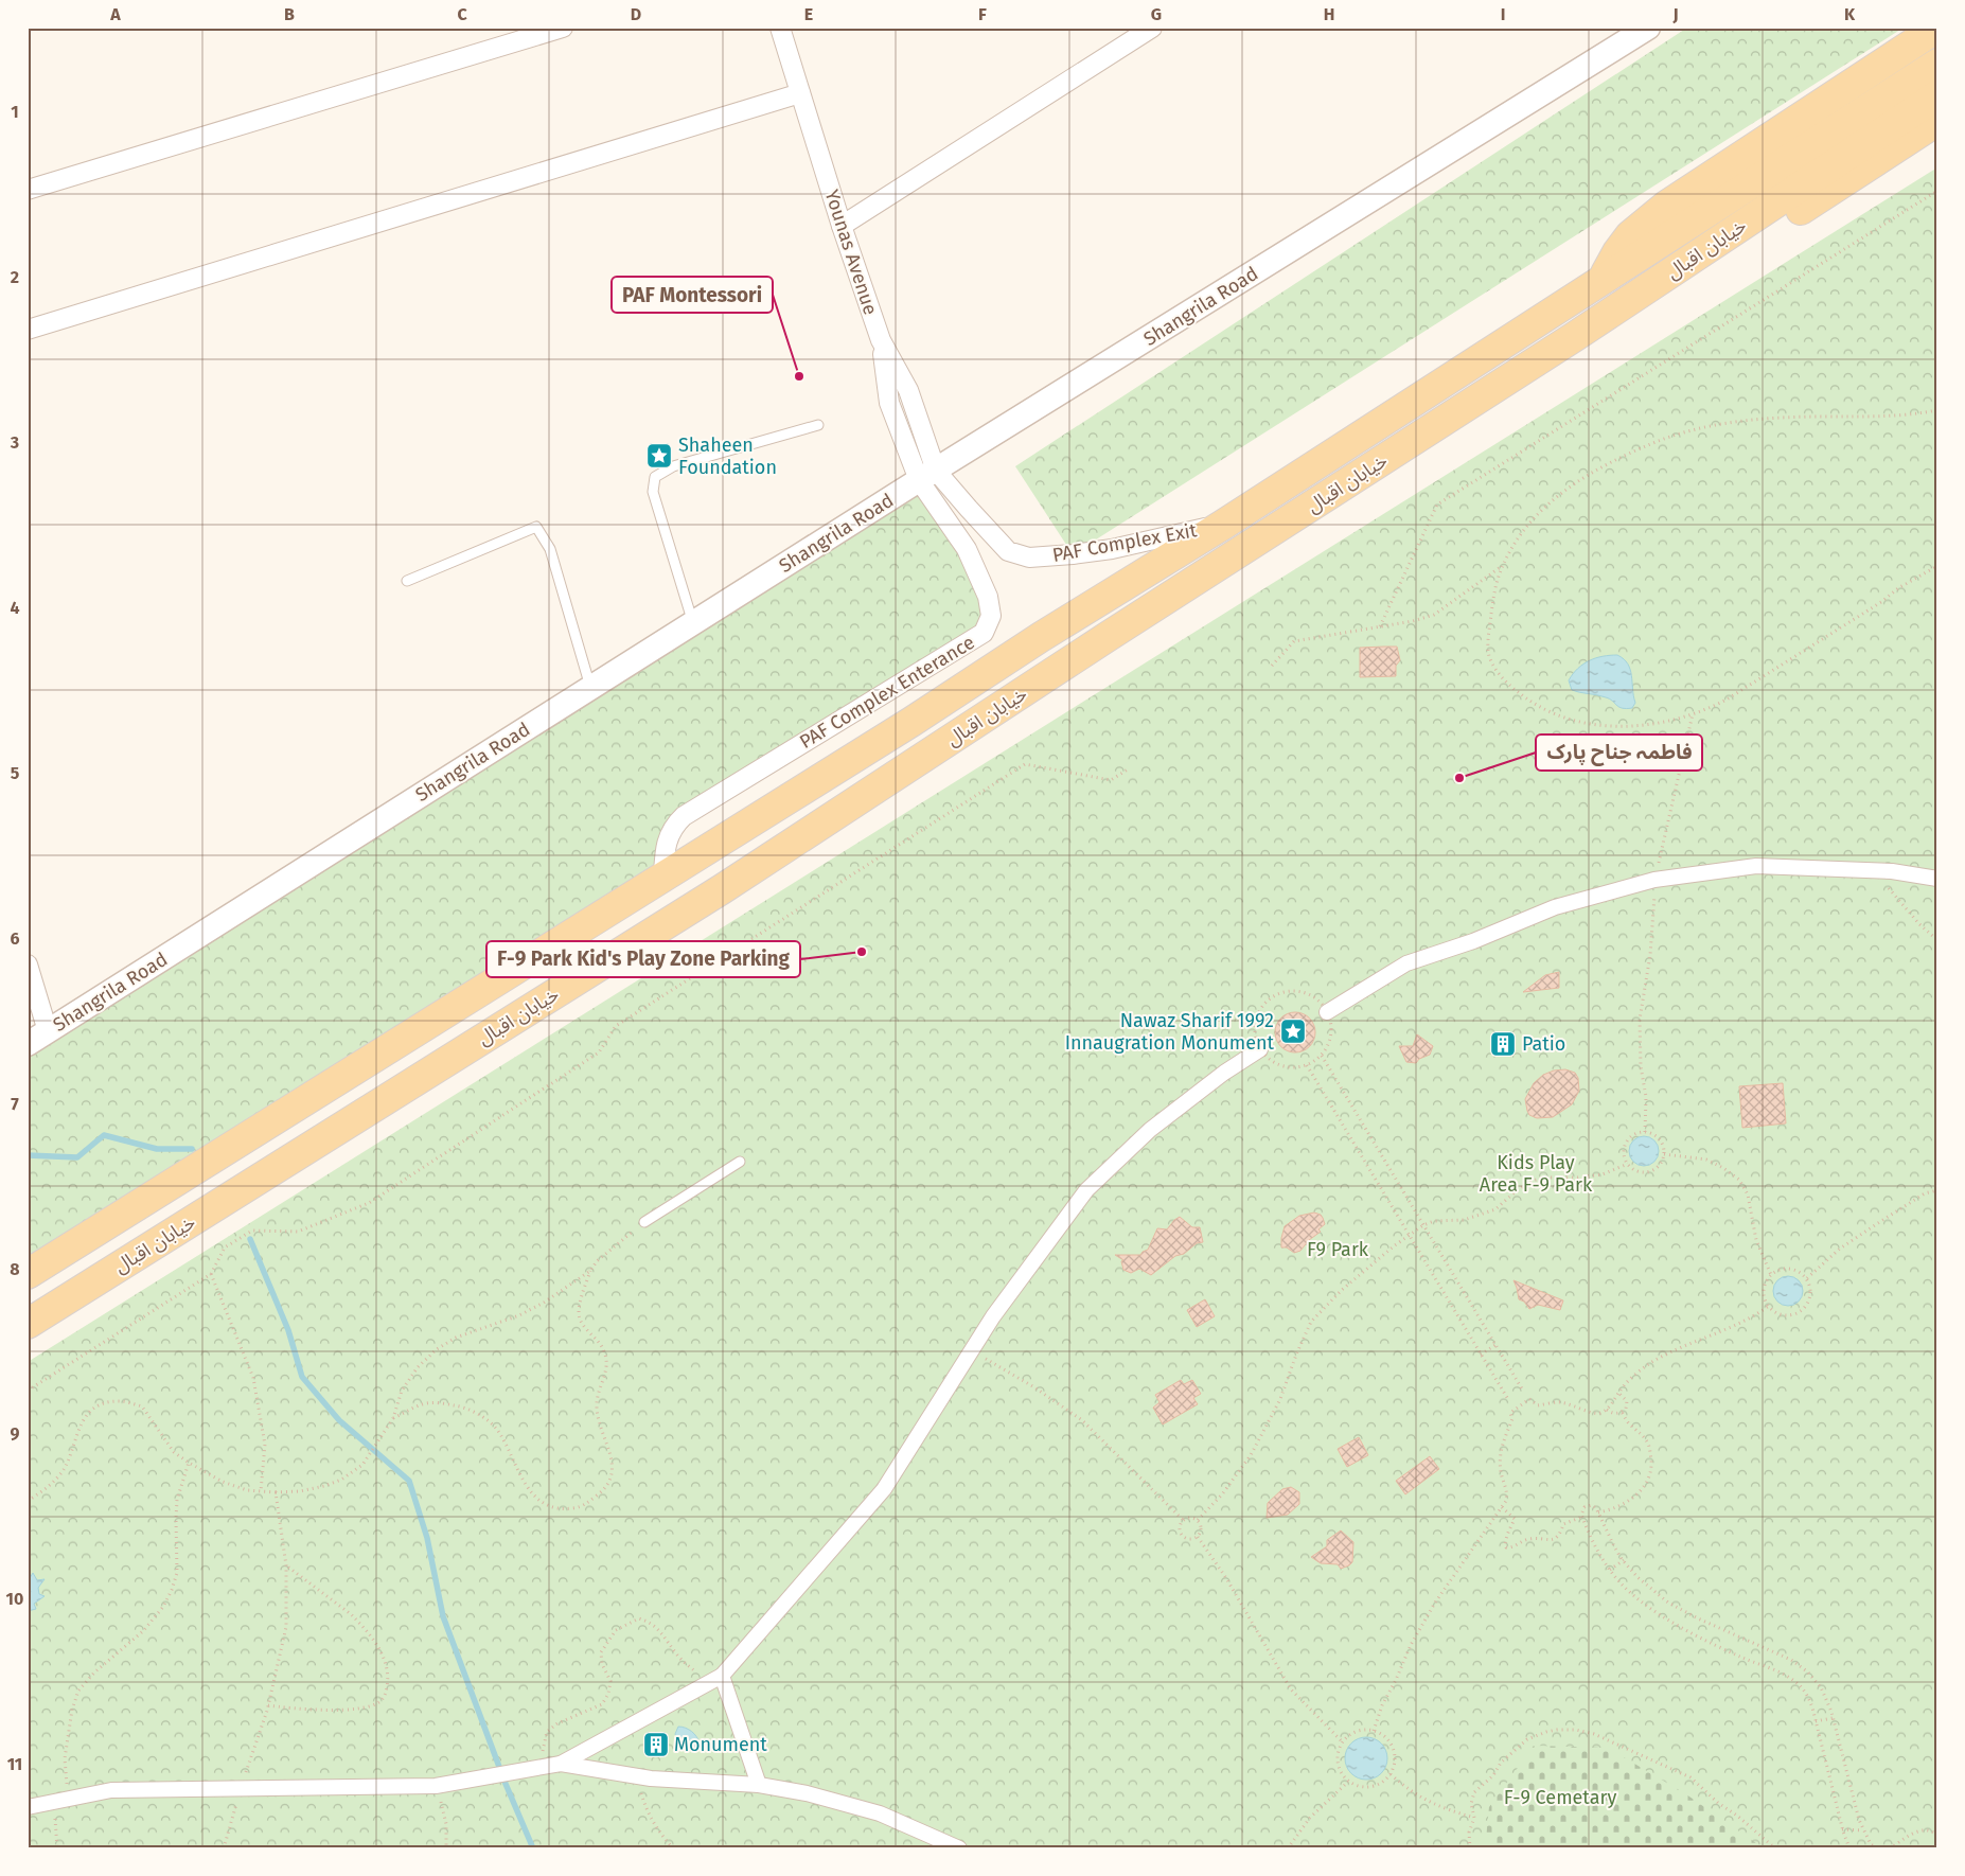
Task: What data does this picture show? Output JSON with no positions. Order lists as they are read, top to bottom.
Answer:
{
  "streets": {
    "main road": ["خیابان اقبال"],
    "street": [
      "Younas Avenue",
      "Shangrila Road",
      "PAF Complex Exit",
      "PAF Complex Enterance"
    ]
  },
  "crossings": [
    ["خیابان اقبال", "PAF Complex Exit"],
    ["خیابان اقبال", "PAF Complex Enterance"],
    ["Younas Avenue", "PAF Complex Enterance"],
    ["Shangrila Road", "PAF Complex Exit"],
    ["Shangrila Road", "PAF Complex Enterance"],
    ["PAF Complex Exit", "PAF Complex Enterance"]
  ],
  "parks": ["Kids Play Area F-9 Park", "F9 Park", "F-9 Cemetary"],
  "places": {
    "other": ["PAF Montessori", "فاطمہ جناح پارک", "F-9 Park Kid's Play Zone Parking"],
    "place": ["Shaheen Foundation", "Nawaz Sharif 1992 Innaugration Monument"],
    "building": ["Patio", "Monument"]
  },
  "grid": {
    "columns": [
      "A",
      "B",
      "C",
      "D",
      "E",
      "F",
      "G",
      "H",
      "I",
      "J",
      "K"
    ],
    "rows": [
      "1",
      "2",
      "3",
      "4",
      "5",
      "6",
      "7",
      "8",
      "9",
      "10",
      "11"
    ]
  }
}
